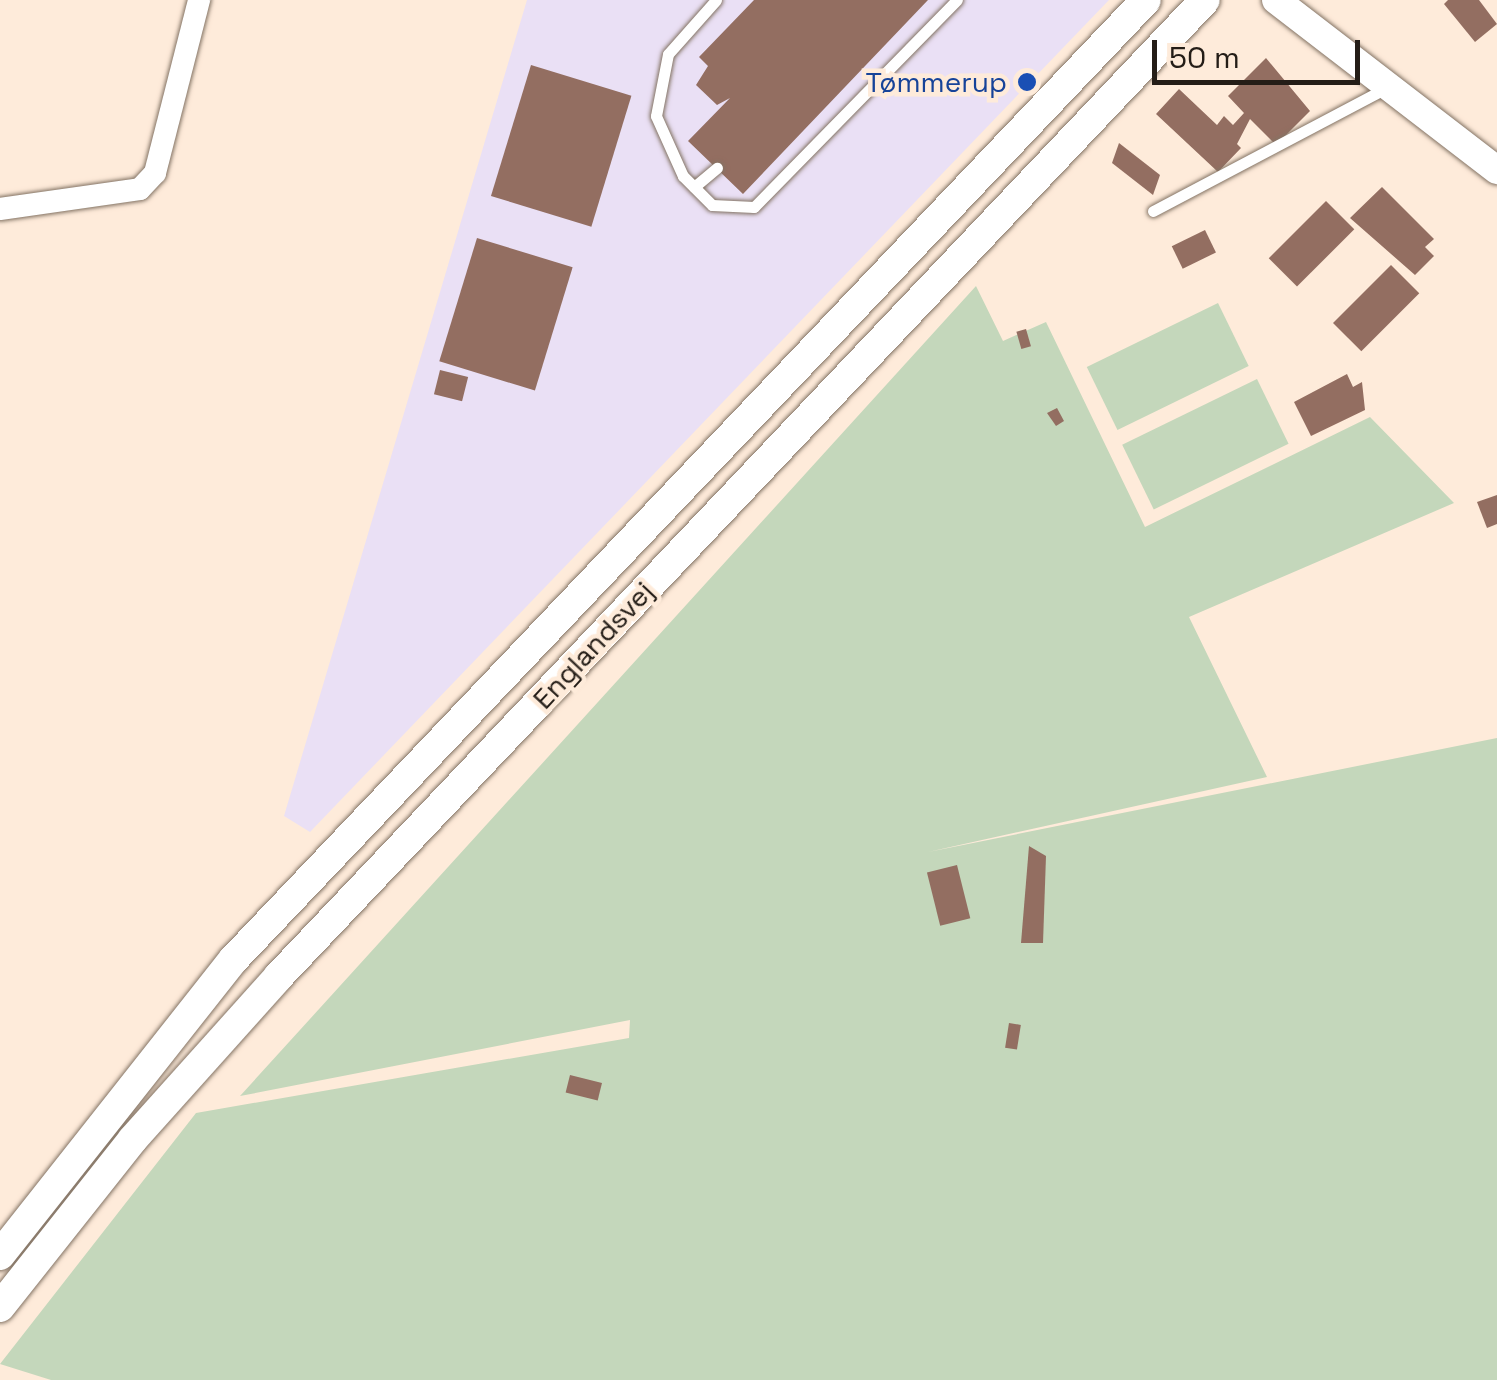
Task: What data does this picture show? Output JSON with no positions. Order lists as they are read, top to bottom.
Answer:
{
  "streets": {
    "main road": ["Englandsvej"]
  },
  "places": ["Tømmerup"],
  "scale_bar": "50 m"
}
